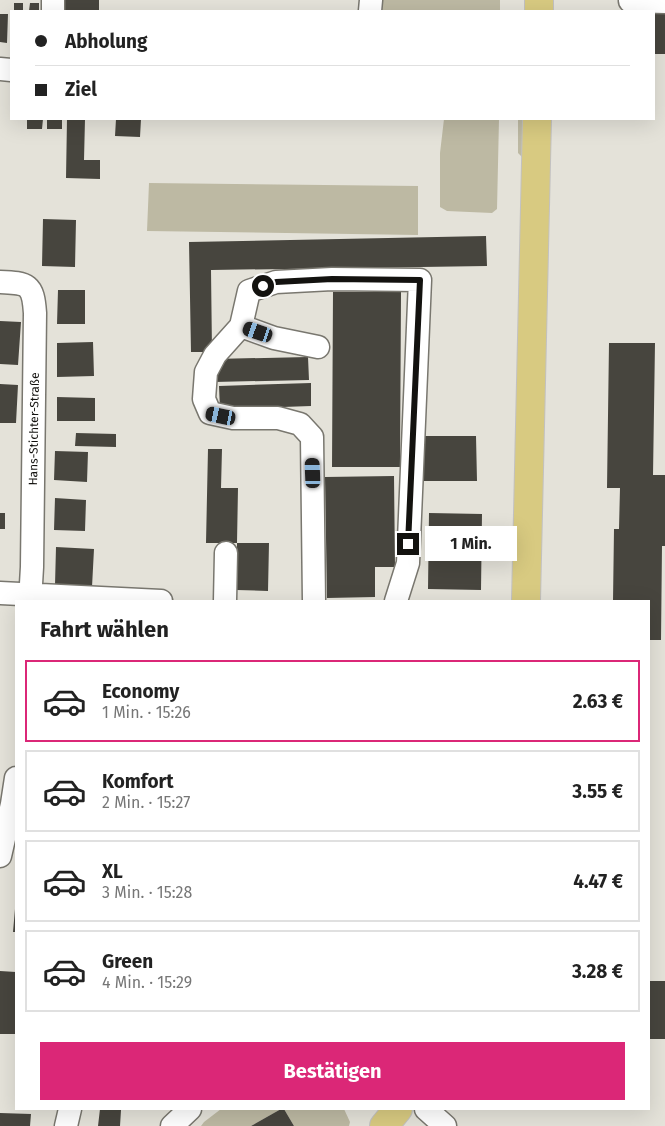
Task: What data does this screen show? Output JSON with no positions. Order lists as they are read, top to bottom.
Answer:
{
  "streets": {
    "street": ["Hans-Stichter-Straße"]
  },
  "page": {
    "banner": ["Abholung", "Ziel"],
    "bubble": "1 Min.",
    "heading": "Fahrt wählen",
    "list": [
      {
        "name": "Economy",
        "note": "1 Min. · 15:26",
        "value": "2.63 €"
      },
      {
        "name": "Komfort",
        "note": "2 Min. · 15:27",
        "value": "3.55 €"
      },
      {
        "name": "XL",
        "note": "3 Min. · 15:28",
        "value": "4.47 €"
      },
      {
        "name": "Green",
        "note": "4 Min. · 15:29",
        "value": "3.28 €"
      }
    ],
    "buttons": "Bestätigen"
  }
}
